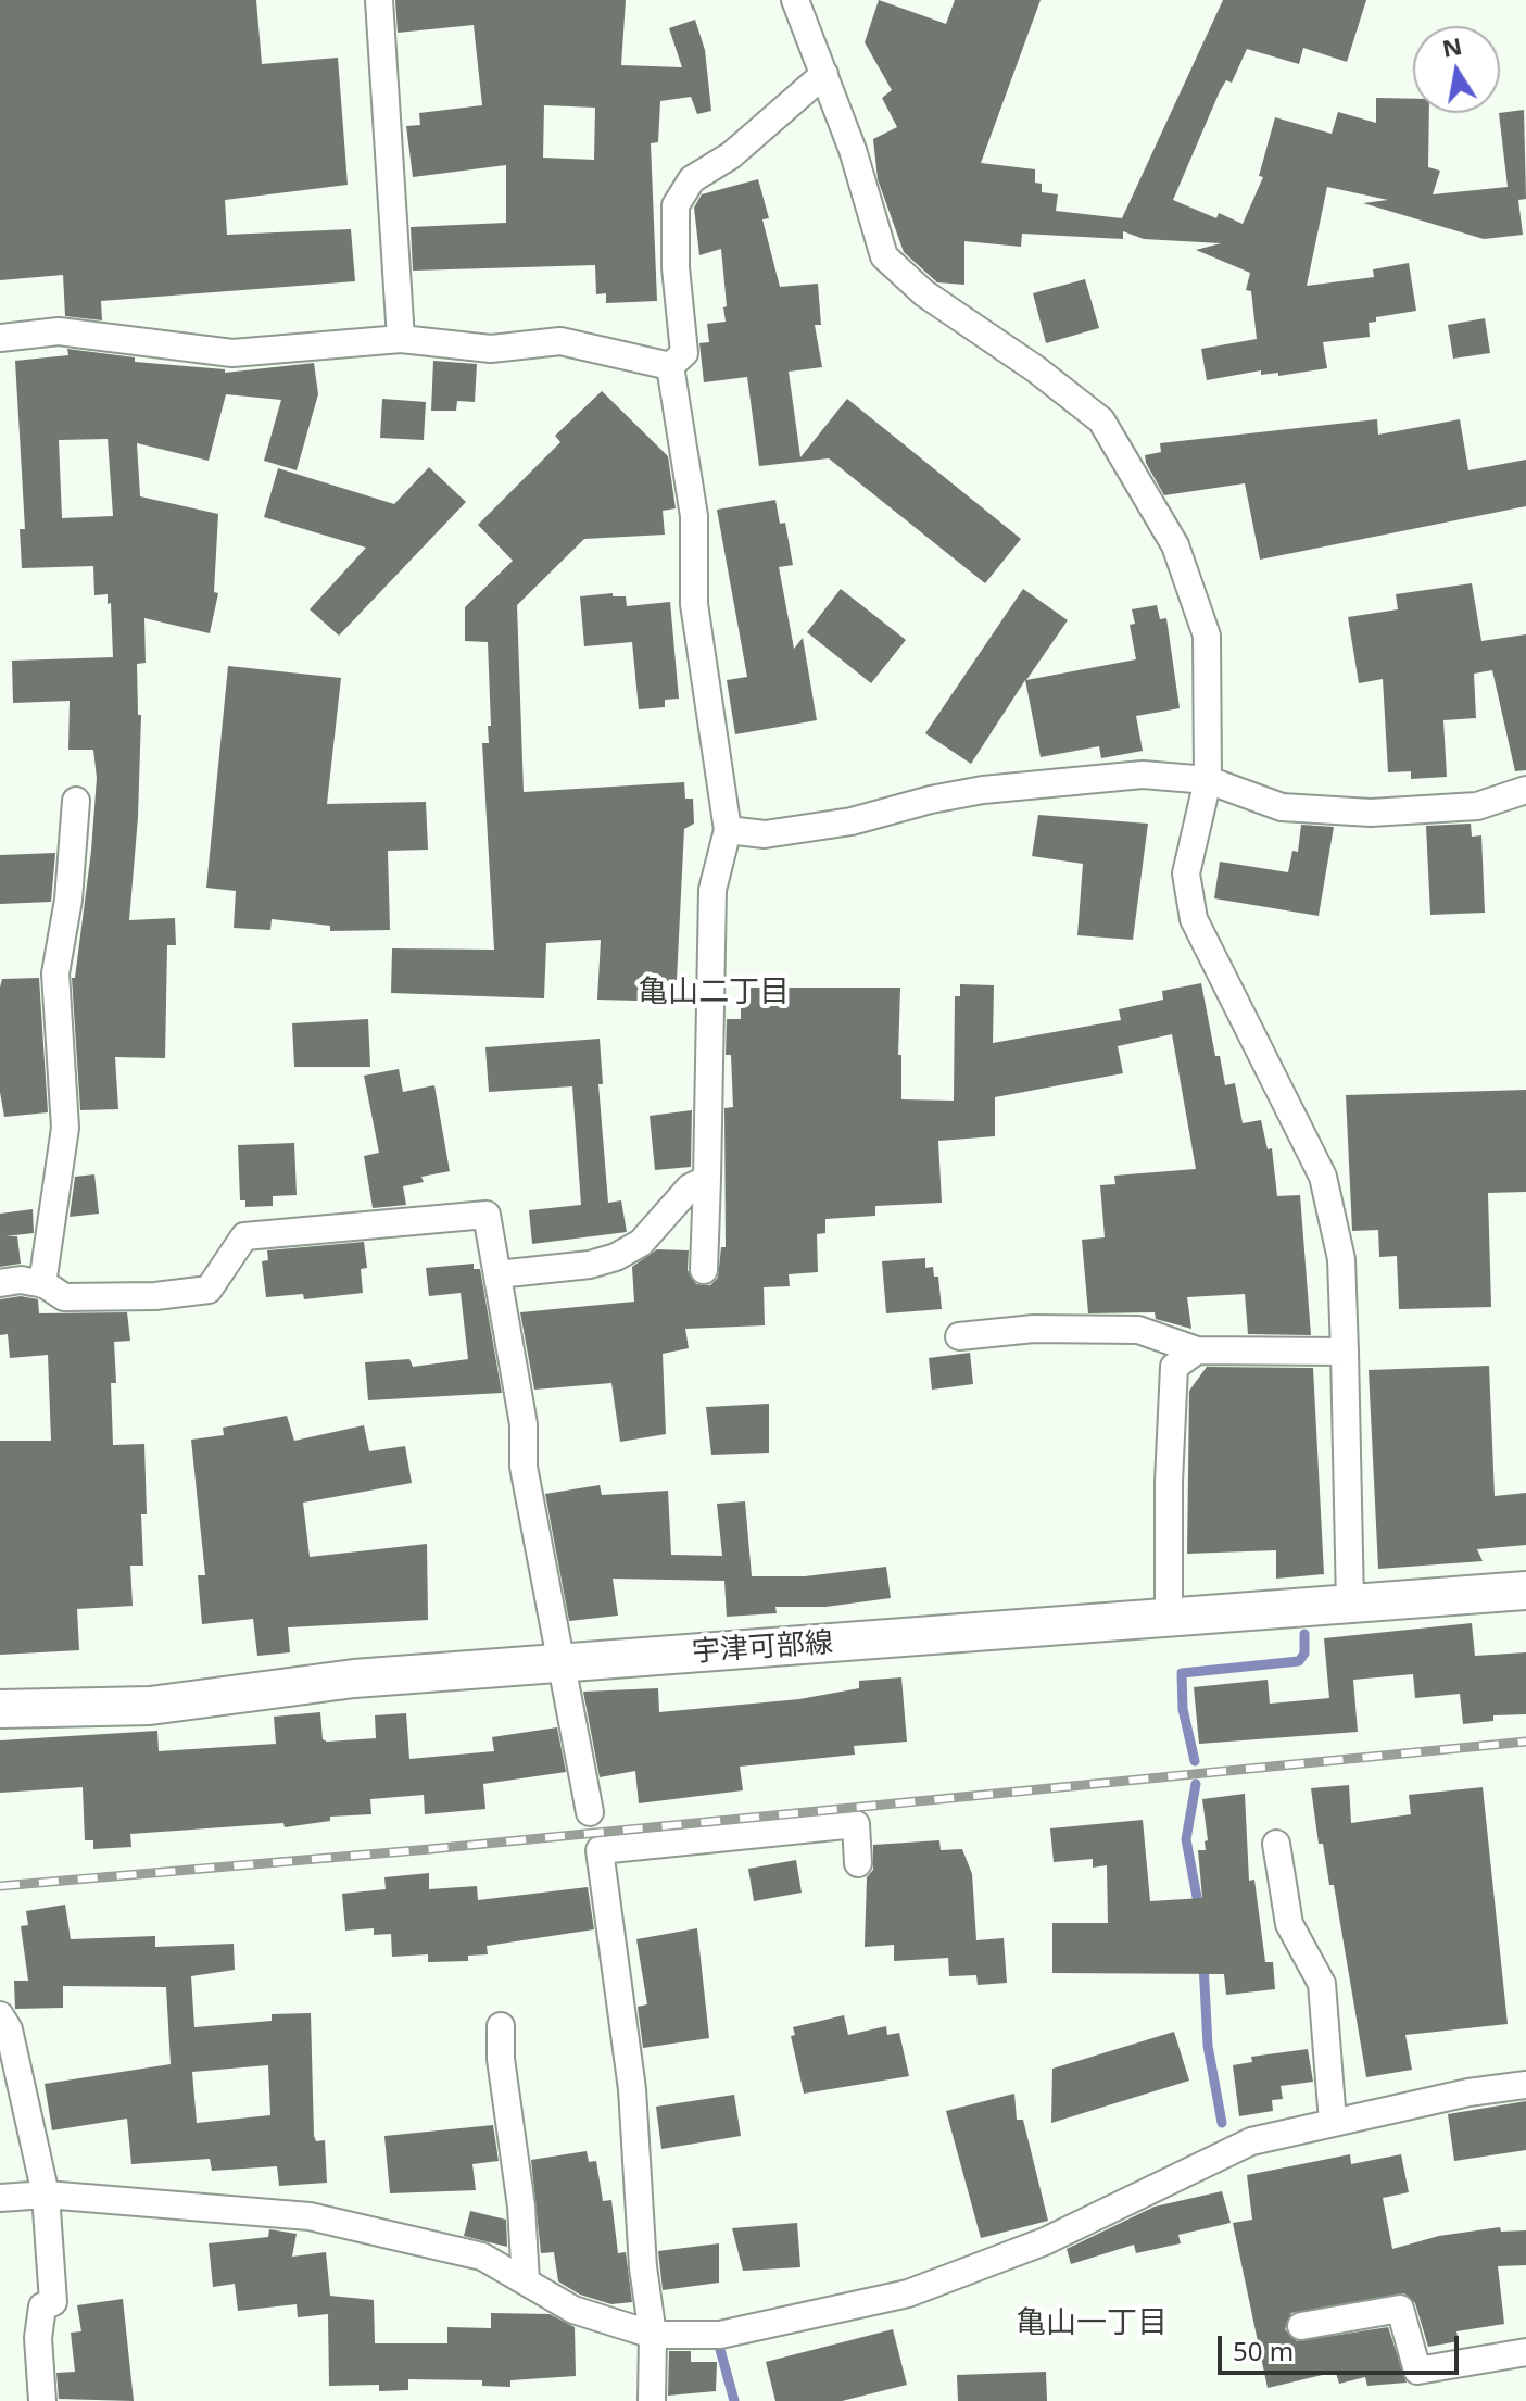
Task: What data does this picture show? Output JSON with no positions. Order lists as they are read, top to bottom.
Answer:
{
  "streets": {
    "main road": ["宇津可部線"]
  },
  "districts": ["亀山二丁目", "亀山一丁目"],
  "scale_bar": "50 m",
  "north": "top"
}
